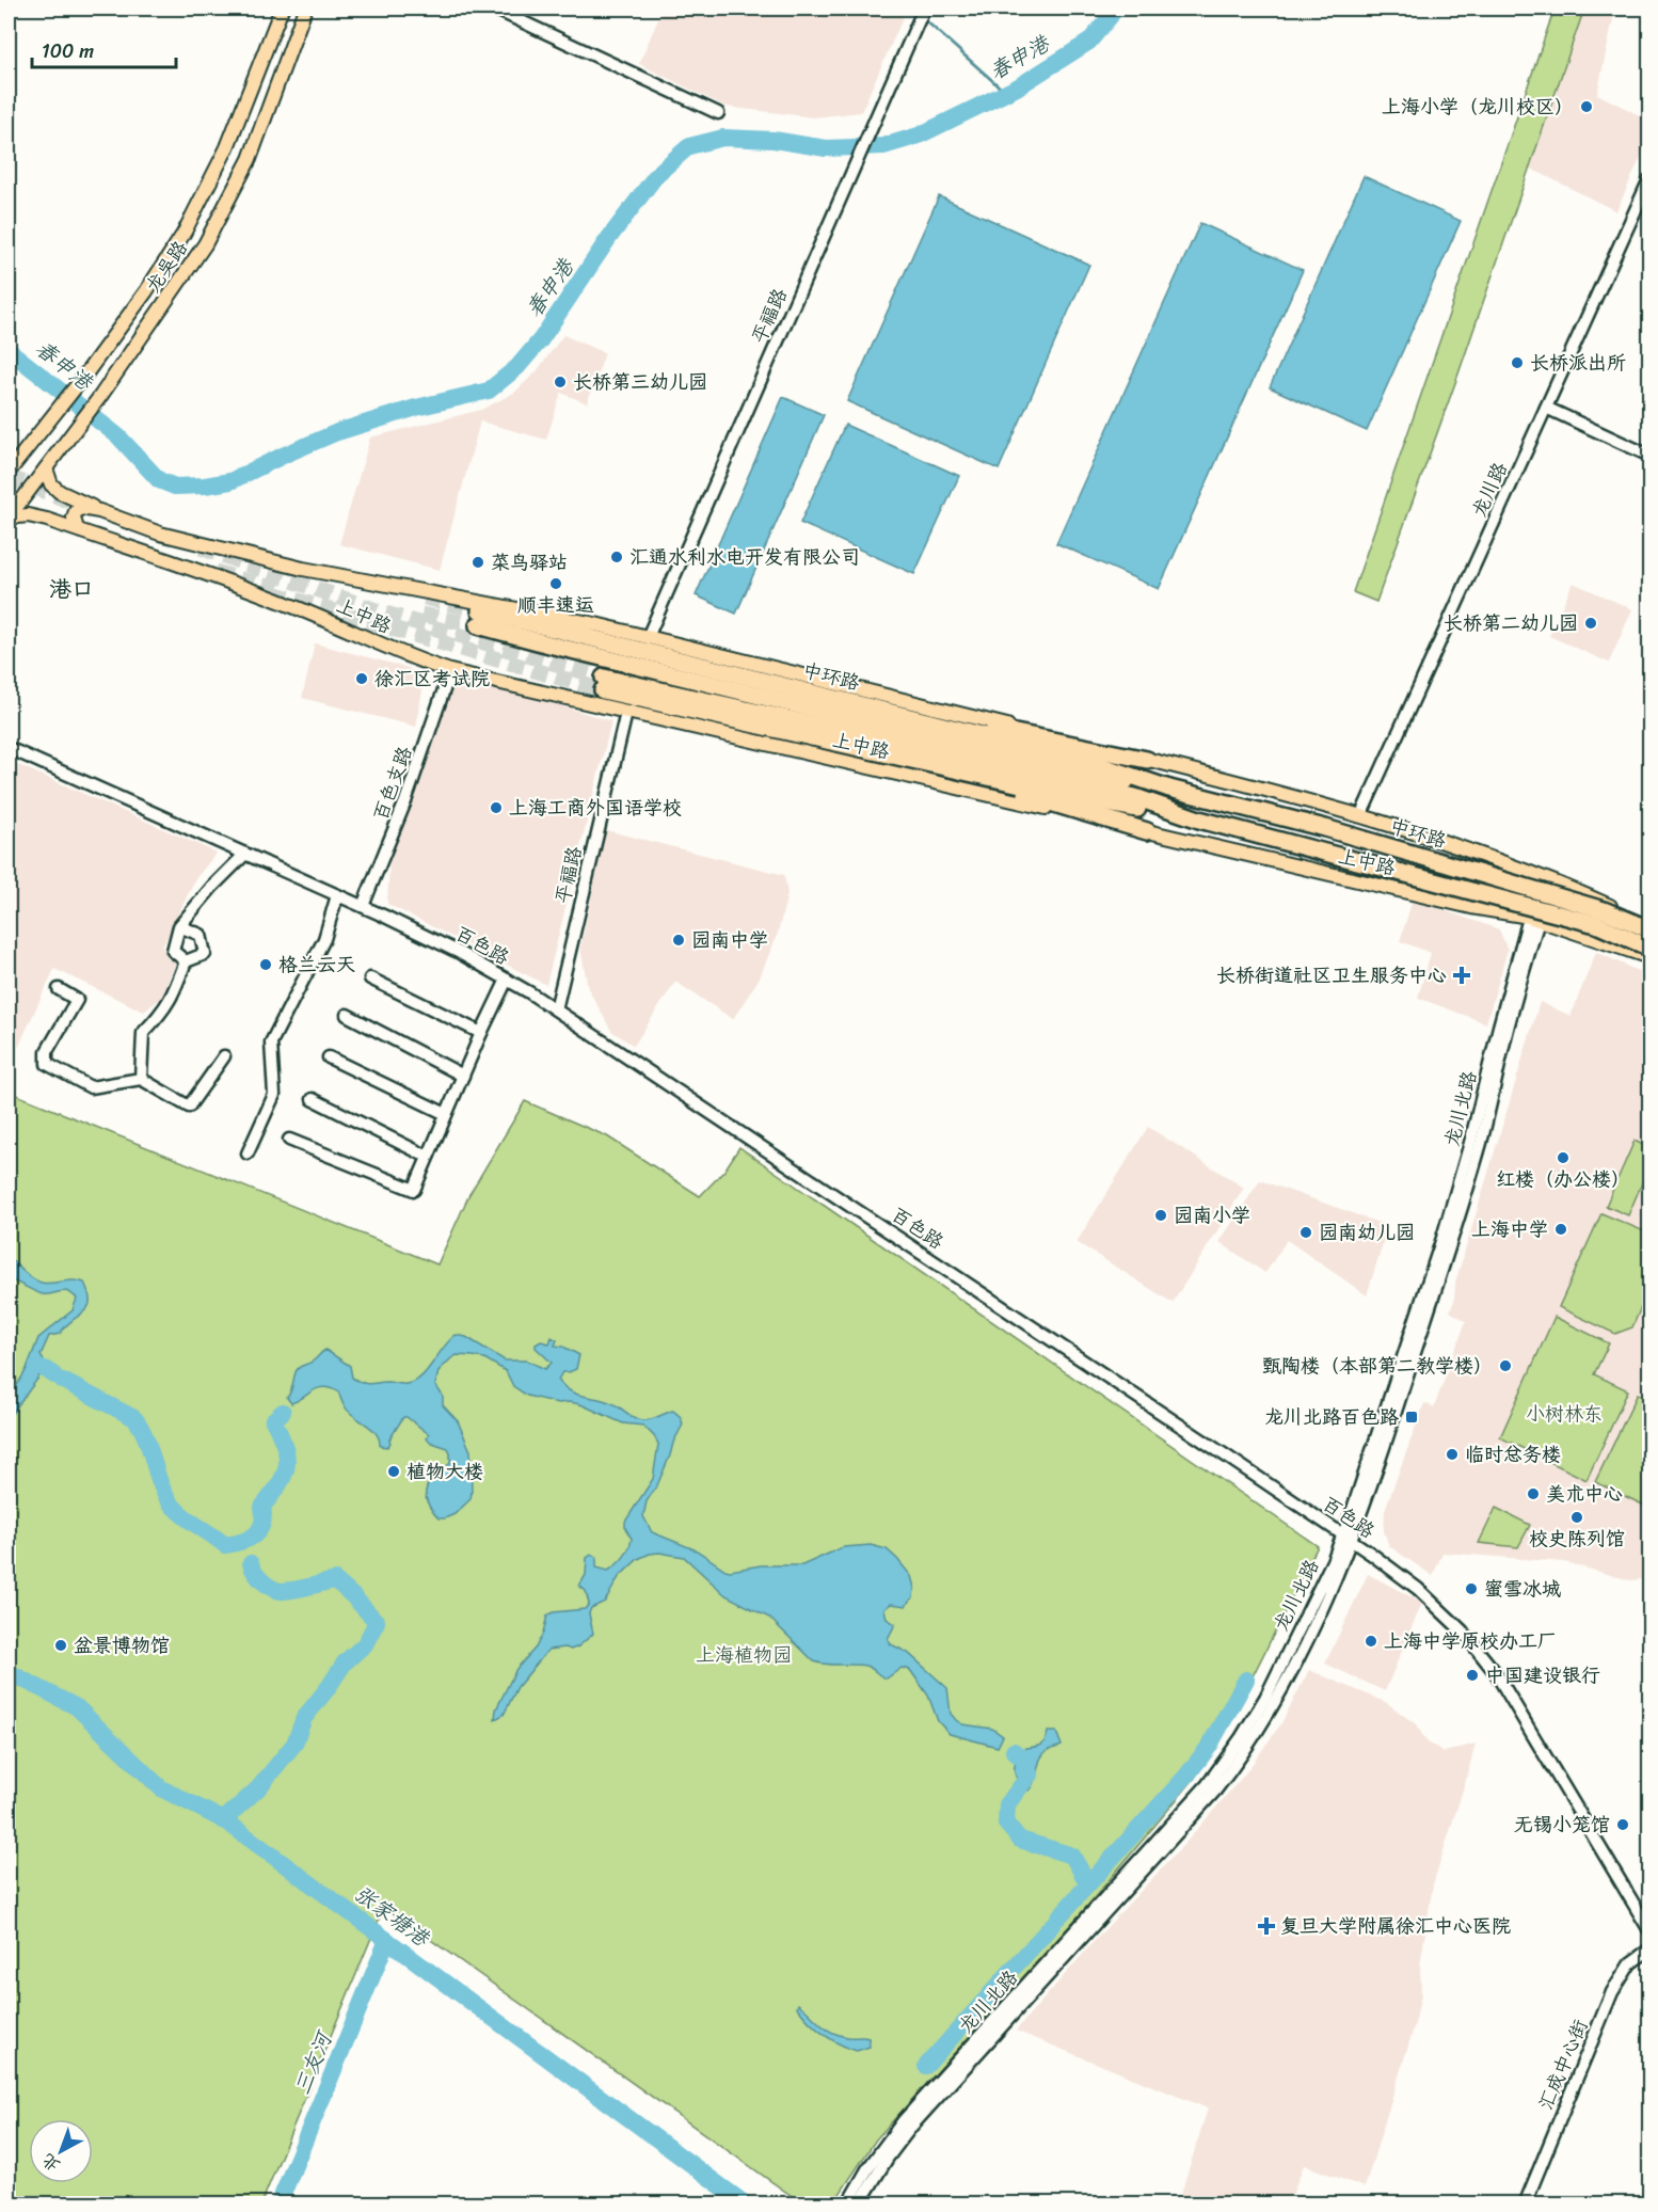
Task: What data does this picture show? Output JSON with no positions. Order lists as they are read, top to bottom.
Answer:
{
  "streets": {
    "highway": ["中环路"],
    "main road": ["龙吴路", "上中路"],
    "street": [
      "平福路",
      "龙川路",
      "百色支路",
      "百色路",
      "龙川北路",
      "汇成中心街"
    ]
  },
  "crossings": [
    ["龙吴路", "上中路"],
    ["平福路", "上中路"],
    ["平福路", "百色路"],
    ["龙川路", "上中路"],
    ["上中路", "百色支路"],
    ["上中路", "龙川北路"],
    ["百色支路", "百色路"],
    ["百色路", "龙川北路"]
  ],
  "districts": ["港口"],
  "water": ["春申港", "张家塘港", "三友河"],
  "parks": ["小树林东", "上海植物园"],
  "places": {
    "other": [
      "上海小学（龙川校区）",
      "长桥派出所",
      "长桥第三幼儿园",
      "汇通水利水电开发有限公司",
      "菜鸟驿站",
      "顺丰速运",
      "长桥第二幼儿园",
      "徐汇区考试院",
      "上海工商外国语学校",
      "园南中学",
      "格兰云天",
      "红楼（办公楼）",
      "园南小学",
      "上海中学",
      "园南幼儿园",
      "甄陶楼（本部第二教学楼）",
      "临时总务楼",
      "植物大楼",
      "美术中心",
      "校史陈列馆",
      "蜜雪冰城",
      "上海中学原校办工厂",
      "盆景博物馆",
      "中国建设银行",
      "无锡小笼馆"
    ],
    "health": ["长桥街道社区卫生服务中心", "复旦大学附属徐汇中心医院"],
    "transit": ["龙川北路百色路"]
  },
  "scale_bar": "100 m",
  "north": "bottom left"
}
